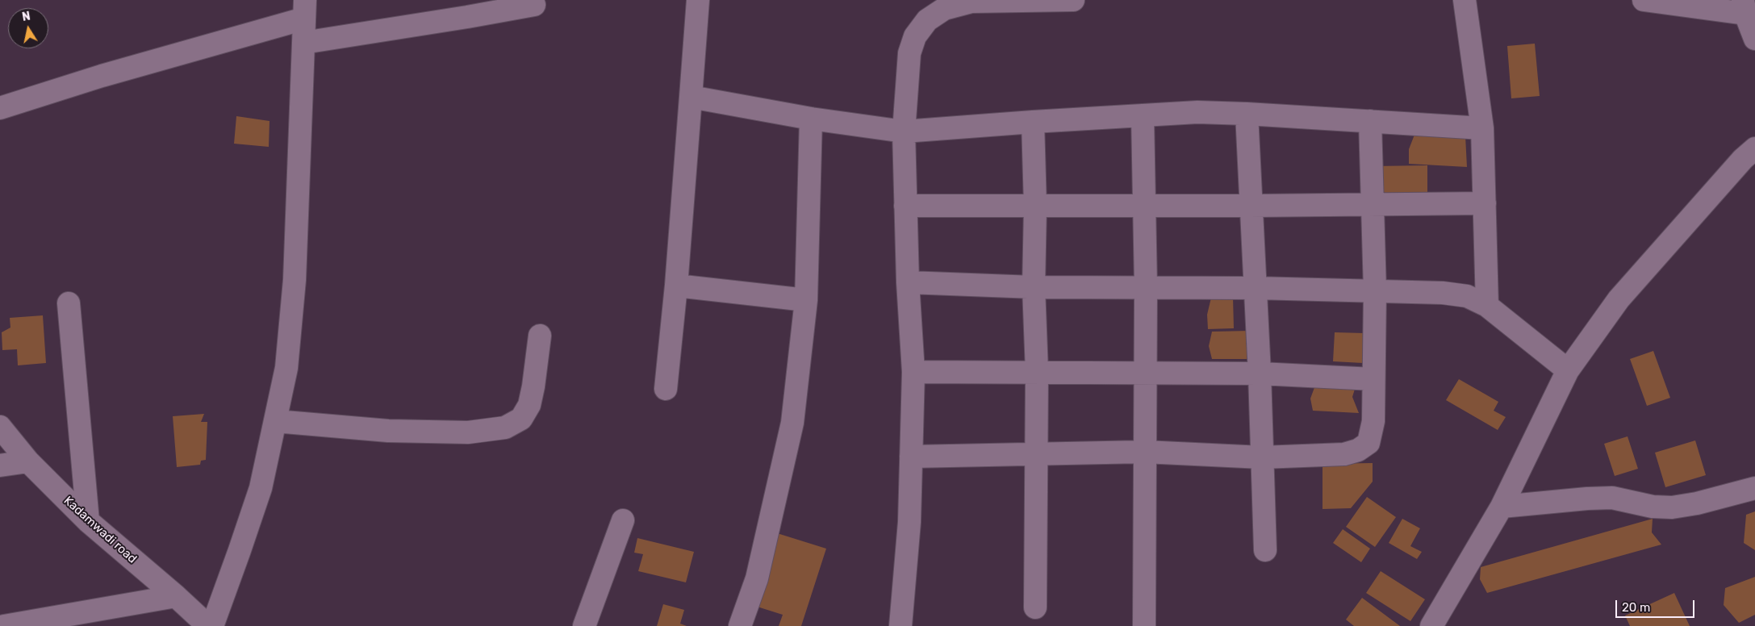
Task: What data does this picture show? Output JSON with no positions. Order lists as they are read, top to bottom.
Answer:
{
  "streets": {
    "street": ["Kadamwadi road"]
  },
  "scale_bar": "20 m",
  "north": "top"
}
